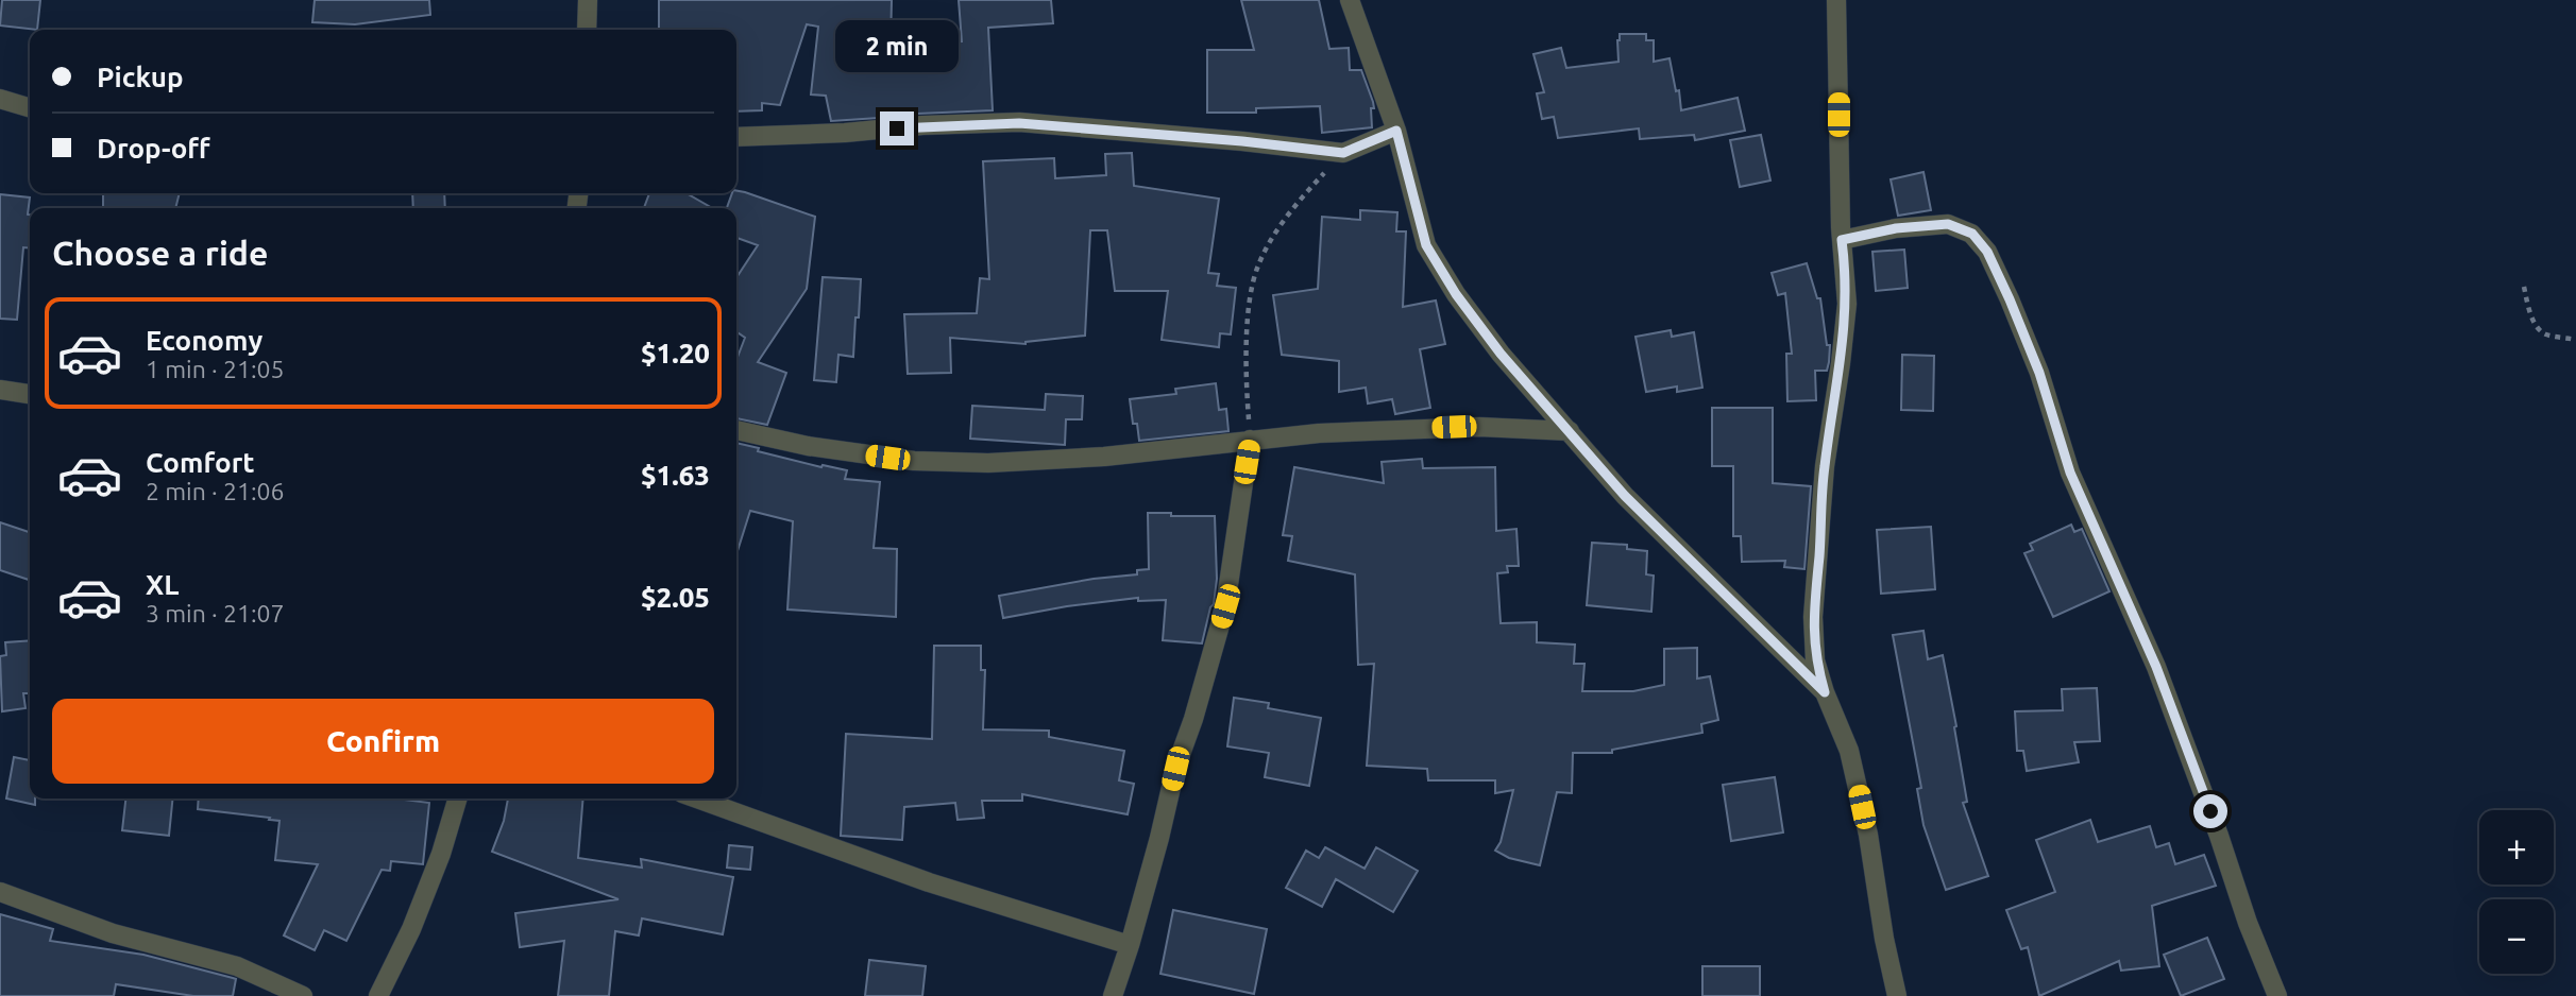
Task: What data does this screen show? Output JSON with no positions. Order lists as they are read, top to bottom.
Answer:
{
  "page": {
    "bubble": "2 min",
    "banner": ["Pickup", "Drop-off"],
    "heading": "Choose a ride",
    "list": [
      {
        "name": "Economy",
        "note": "1 min · 21:05",
        "value": "$1.20"
      },
      {
        "name": "Comfort",
        "note": "2 min · 21:06",
        "value": "$1.63"
      },
      {
        "name": "XL",
        "note": "3 min · 21:07",
        "value": "$2.05"
      }
    ],
    "buttons": "Confirm",
    "map_buttons": ["+", "−"]
  }
}
